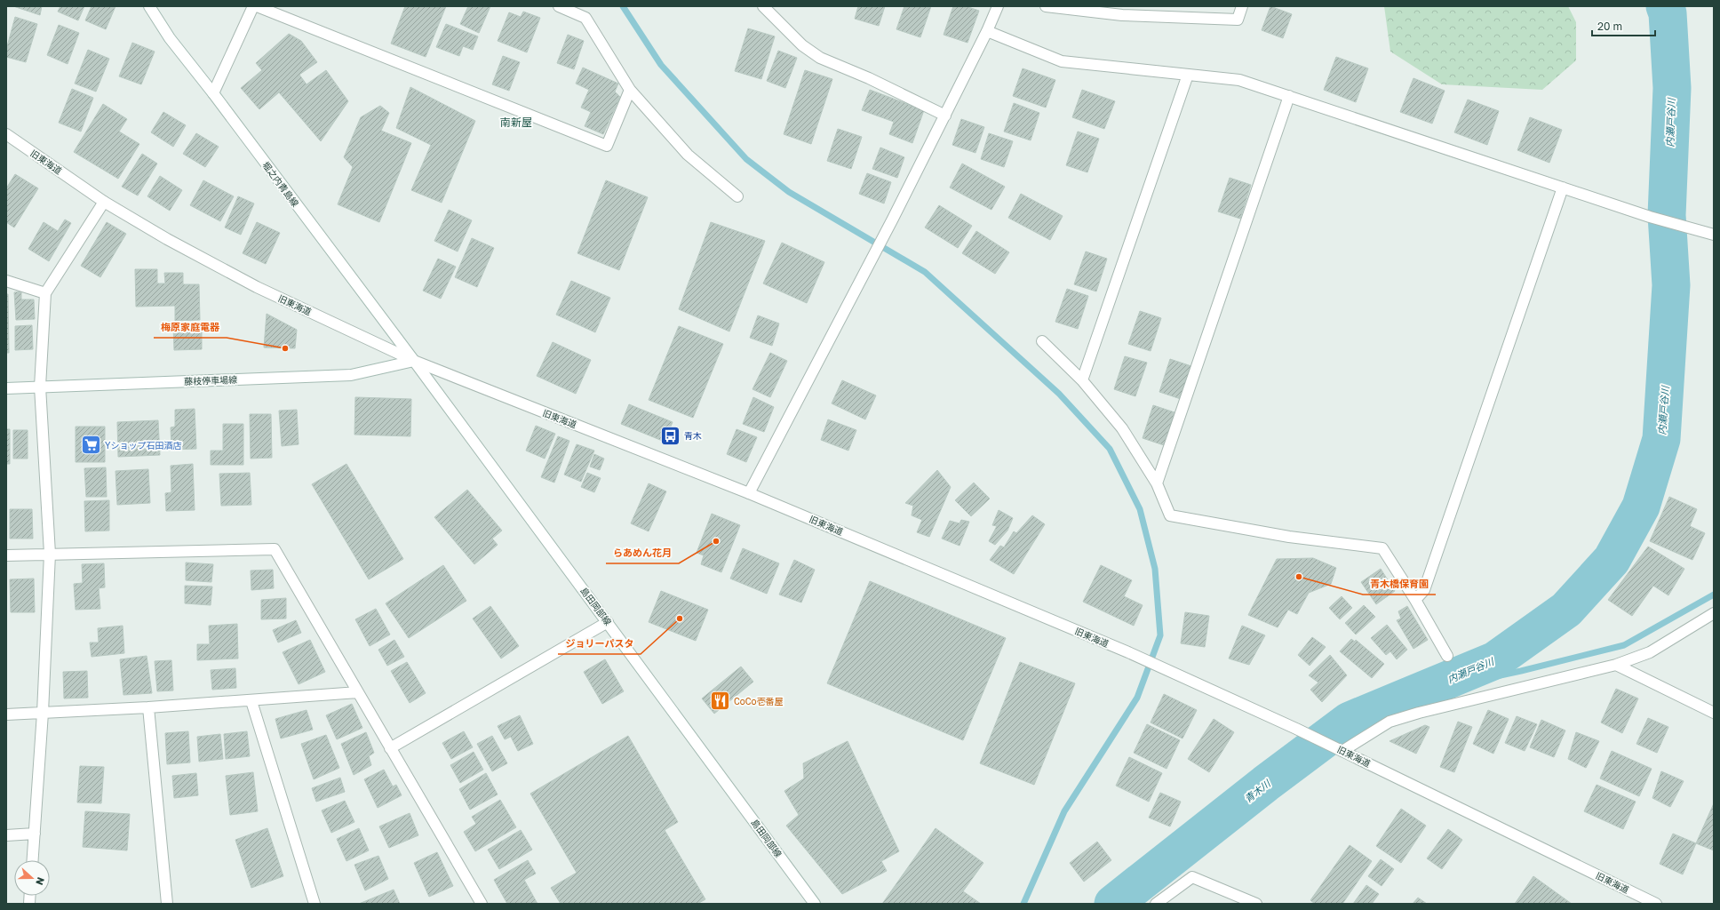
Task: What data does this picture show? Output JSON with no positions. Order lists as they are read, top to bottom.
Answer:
{
  "streets": {
    "street": [
      "旧東海道",
      "堀之内青島線",
      "藤枝停車場線",
      "島田岡部線"
    ]
  },
  "crossings": [
    ["旧東海道", "堀之内青島線"],
    ["旧東海道", "藤枝停車場線"],
    ["旧東海道", "島田岡部線"],
    ["堀之内青島線", "藤枝停車場線"],
    ["堀之内青島線", "島田岡部線"],
    ["藤枝停車場線", "島田岡部線"]
  ],
  "districts": ["南新屋"],
  "water": ["内瀬戸谷川", "青木川"],
  "places": {
    "other": [
      "梅原家庭電器",
      "らあめん花月",
      "青木橋保育園",
      "ジョリーパスタ"
    ],
    "bus stop": ["青木"],
    "supermarket": ["Yショップ石田酒店"],
    "restaurant": ["CoCo壱番屋"]
  },
  "scale_bar": "20 m",
  "north": "right"
}
